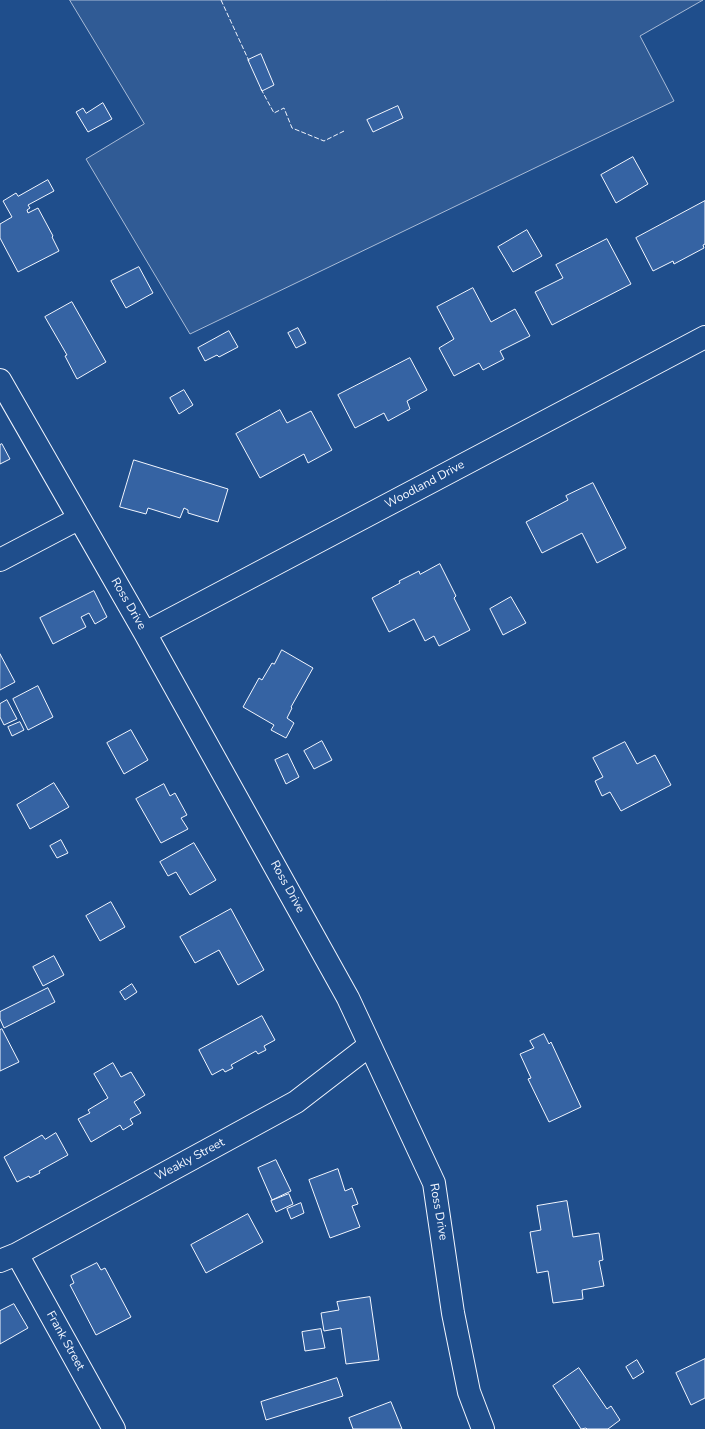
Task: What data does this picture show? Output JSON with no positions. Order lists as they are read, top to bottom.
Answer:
{
  "streets": {
    "street": [
      "Woodland Drive",
      "Ross Drive",
      "Weakly Street",
      "Frank Street"
    ]
  },
  "crossings": [
    ["Woodland Drive", "Ross Drive"],
    ["Ross Drive", "Weakly Street"],
    ["Weakly Street", "Frank Street"]
  ]
}
